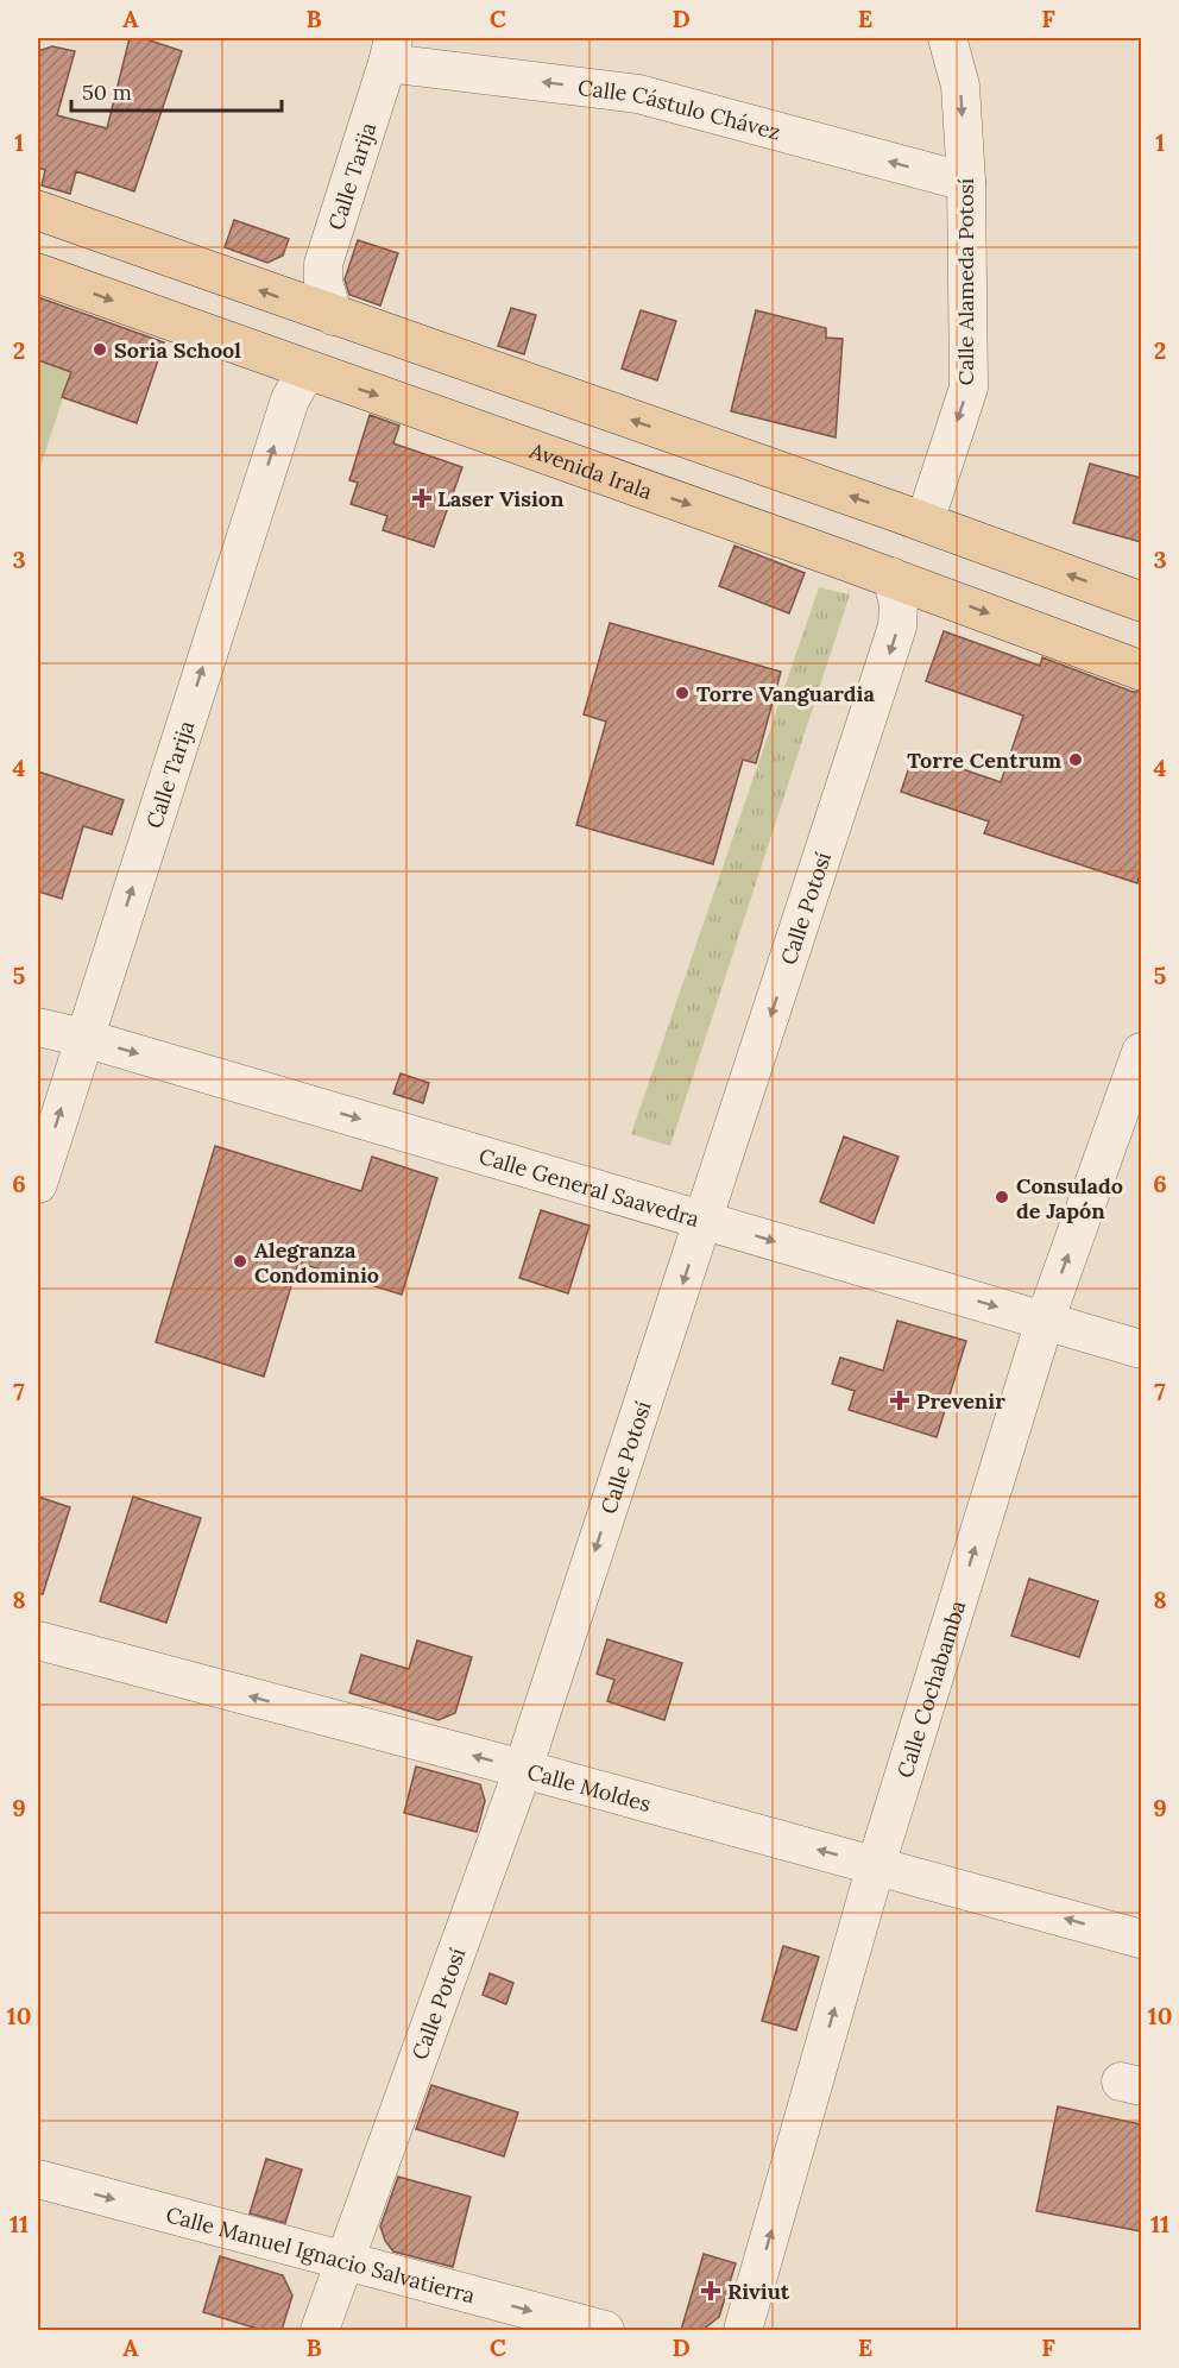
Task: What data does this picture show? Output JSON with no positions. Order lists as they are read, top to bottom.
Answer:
{
  "streets": {
    "main road": ["Avenida Irala"],
    "street": [
      "Calle Cástulo Chávez",
      "Calle Tarija",
      "Calle Alameda Potosí",
      "Calle Potosí",
      "Calle General Saavedra",
      "Calle Cochabamba",
      "Calle Moldes",
      "Calle Manuel Ignacio Salvatierra"
    ]
  },
  "crossings": [
    ["Calle Cástulo Chávez", "Calle Tarija"],
    ["Calle Cástulo Chávez", "Calle Alameda Potosí"],
    ["Calle Tarija", "Avenida Irala"],
    ["Calle Tarija", "Calle General Saavedra"],
    ["Avenida Irala", "Calle Potosí"],
    ["Calle Potosí", "Calle General Saavedra"],
    ["Calle Potosí", "Calle Moldes"],
    ["Calle Potosí", "Calle Manuel Ignacio Salvatierra"],
    ["Calle General Saavedra", "Calle Cochabamba"],
    ["Calle Cochabamba", "Calle Moldes"]
  ],
  "one_way": [
    "Calle Cástulo Chávez",
    "Calle Tarija",
    "Calle Alameda Potosí",
    "Calle Potosí",
    "Calle General Saavedra",
    "Calle Cochabamba",
    "Calle Moldes",
    "Calle Manuel Ignacio Salvatierra"
  ],
  "places": {
    "other": [
      "Soria School",
      "Torre Vanguardia",
      "Torre Centrum",
      "Consulado de Japón",
      "Alegranza Condominio"
    ],
    "health": ["Laser Vision", "Prevenir", "Riviut"]
  },
  "scale_bar": "50 m",
  "grid": {
    "columns": [
      "A",
      "B",
      "C",
      "D",
      "E",
      "F"
    ],
    "rows": [
      "1",
      "2",
      "3",
      "4",
      "5",
      "6",
      "7",
      "8",
      "9",
      "10",
      "11"
    ]
  }
}
